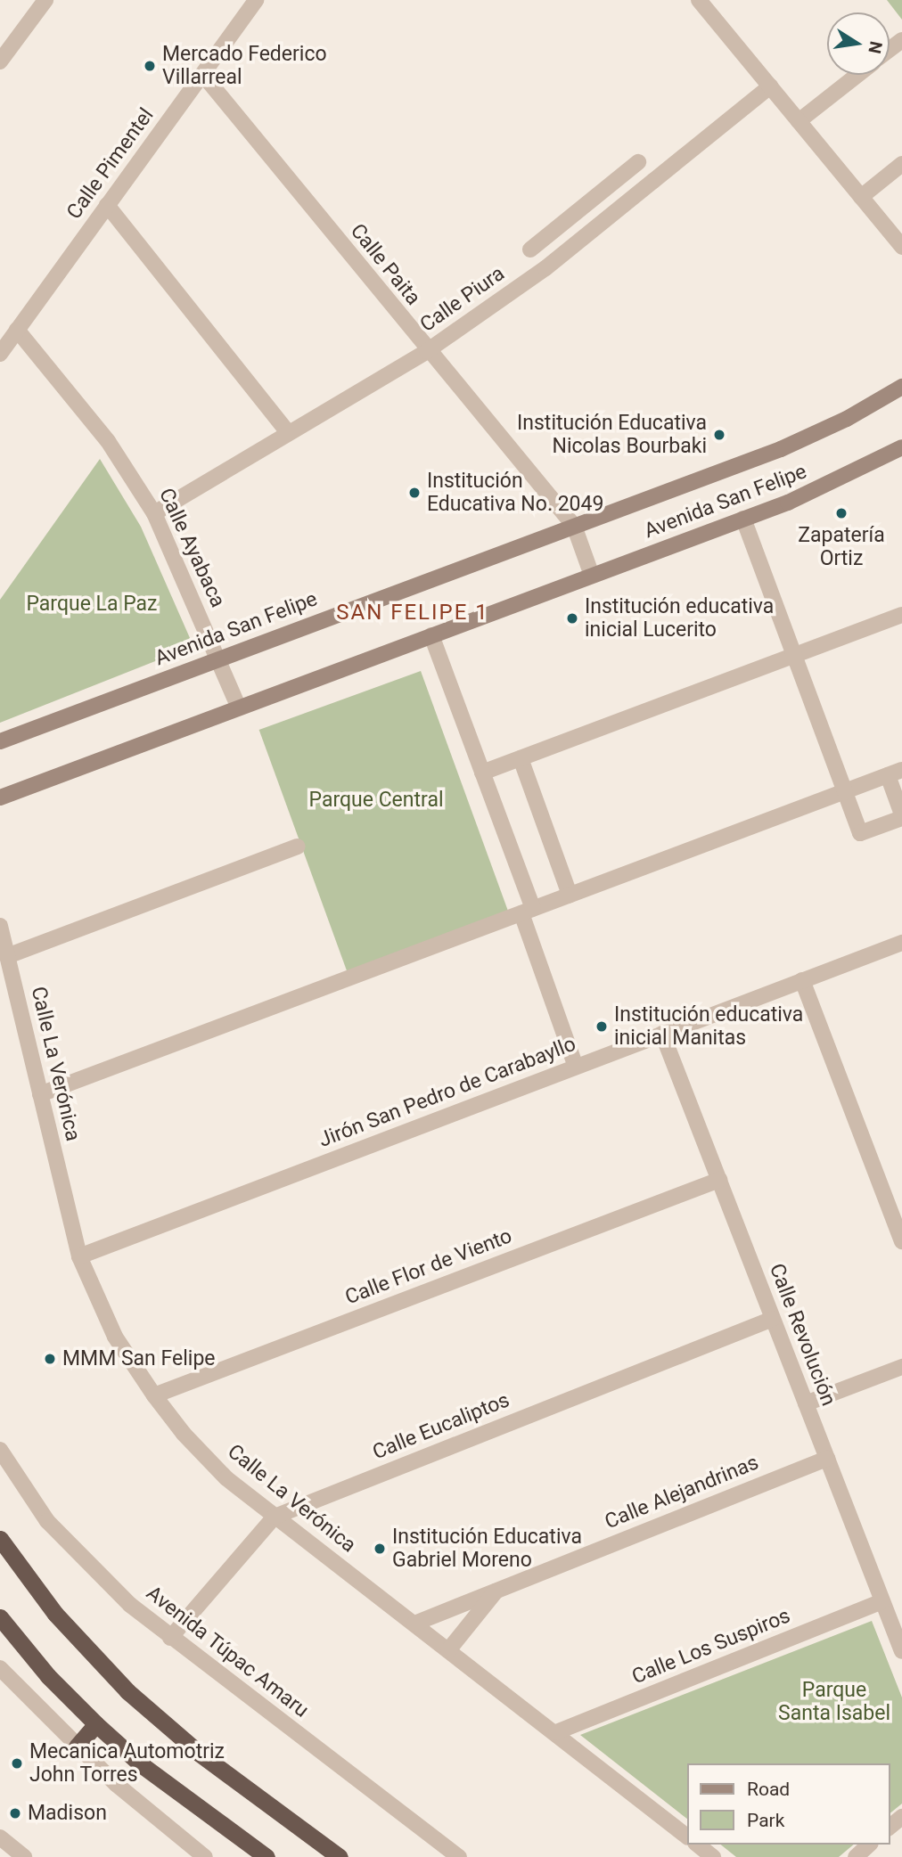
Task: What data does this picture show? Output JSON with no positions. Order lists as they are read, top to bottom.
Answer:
{
  "streets": {
    "main road": ["Avenida San Felipe"],
    "street": [
      "Calle Pimentel",
      "Calle Paita",
      "Calle Piura",
      "Calle Ayabaca",
      "Calle La Verónica",
      "Jirón San Pedro de Carabayllo",
      "Calle Flor de Viento",
      "Calle Revolución",
      "Calle Eucaliptos",
      "Calle Alejandrinas",
      "Calle Los Suspiros",
      "Avenida Túpac Amaru"
    ]
  },
  "crossings": [
    ["Calle Pimentel", "Calle Paita"],
    ["Calle Pimentel", "Calle Ayabaca"],
    ["Calle Paita", "Calle Piura"],
    ["Calle Paita", "Avenida San Felipe"],
    ["Calle Piura", "Calle Ayabaca"],
    ["Avenida San Felipe", "Calle Ayabaca"],
    ["Calle La Verónica", "Jirón San Pedro de Carabayllo"],
    ["Calle La Verónica", "Calle Flor de Viento"],
    ["Calle La Verónica", "Calle Eucaliptos"],
    ["Calle La Verónica", "Calle Alejandrinas"],
    ["Calle La Verónica", "Calle Los Suspiros"],
    ["Jirón San Pedro de Carabayllo", "Calle Revolución"],
    ["Calle Flor de Viento", "Calle Revolución"],
    ["Calle Revolución", "Calle Eucaliptos"],
    ["Calle Revolución", "Calle Alejandrinas"],
    ["Calle Revolución", "Calle Los Suspiros"],
    ["Calle Eucaliptos", "Avenida Túpac Amaru"]
  ],
  "districts": ["SAN FELIPE 1"],
  "parks": ["Parque La Paz", "Parque Central", "Parque Santa Isabel"],
  "places": [
    "Mercado Federico Villarreal",
    "Institución Educativa Nicolas Bourbaki",
    "Institución Educativa No. 2049",
    "Zapatería Ortiz",
    "Institución educativa inicial Lucerito",
    "Institución educativa inicial Manitas",
    "MMM San Felipe",
    "Institución Educativa Gabriel Moreno",
    "Mecanica Automotriz John Torres",
    "Madison"
  ],
  "legend": ["Road", "Park"],
  "north": "right"
}
